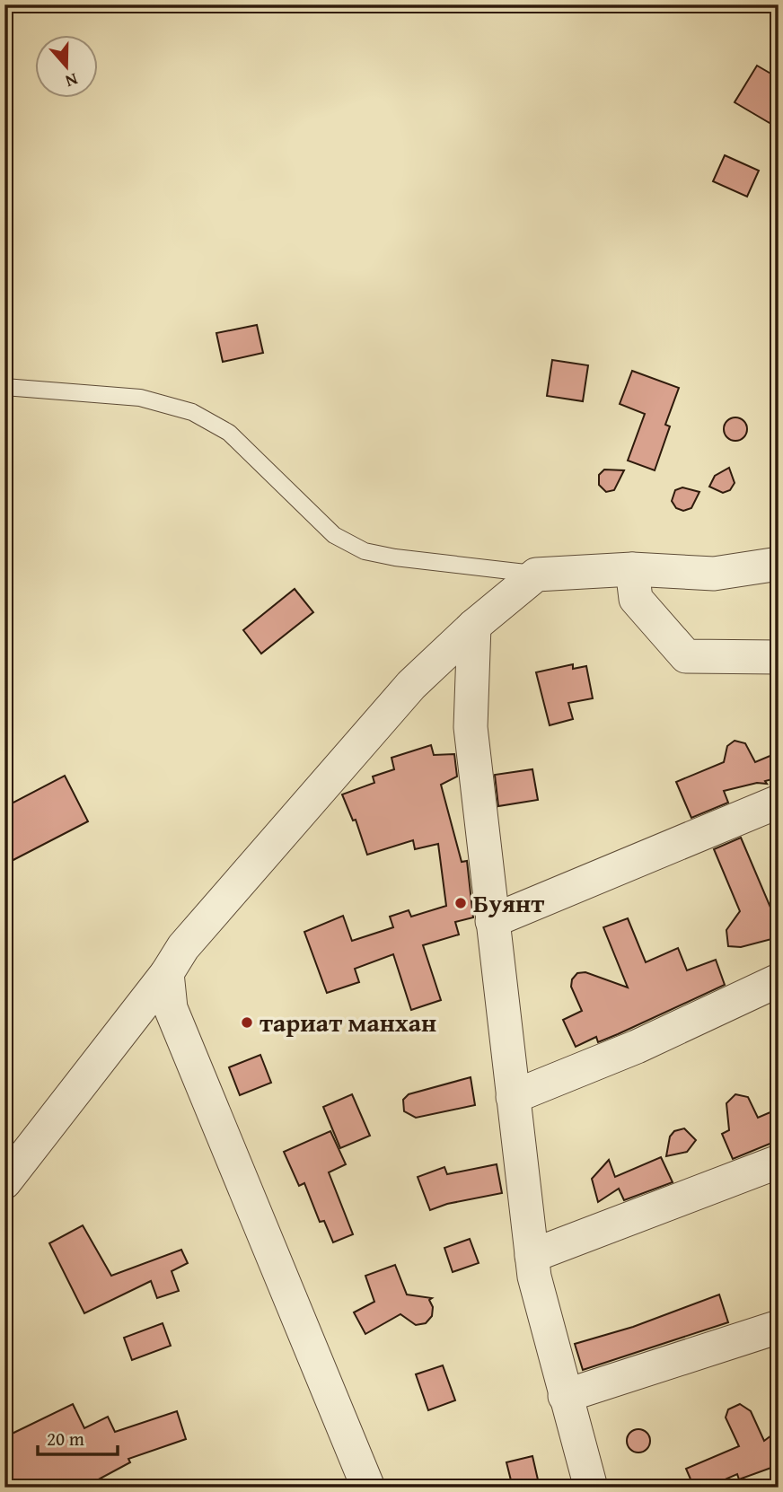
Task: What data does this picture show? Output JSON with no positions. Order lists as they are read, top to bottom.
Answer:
{
  "places": ["Буянт", "тариат манхан"],
  "scale_bar": "20 m",
  "north": "bottom"
}
